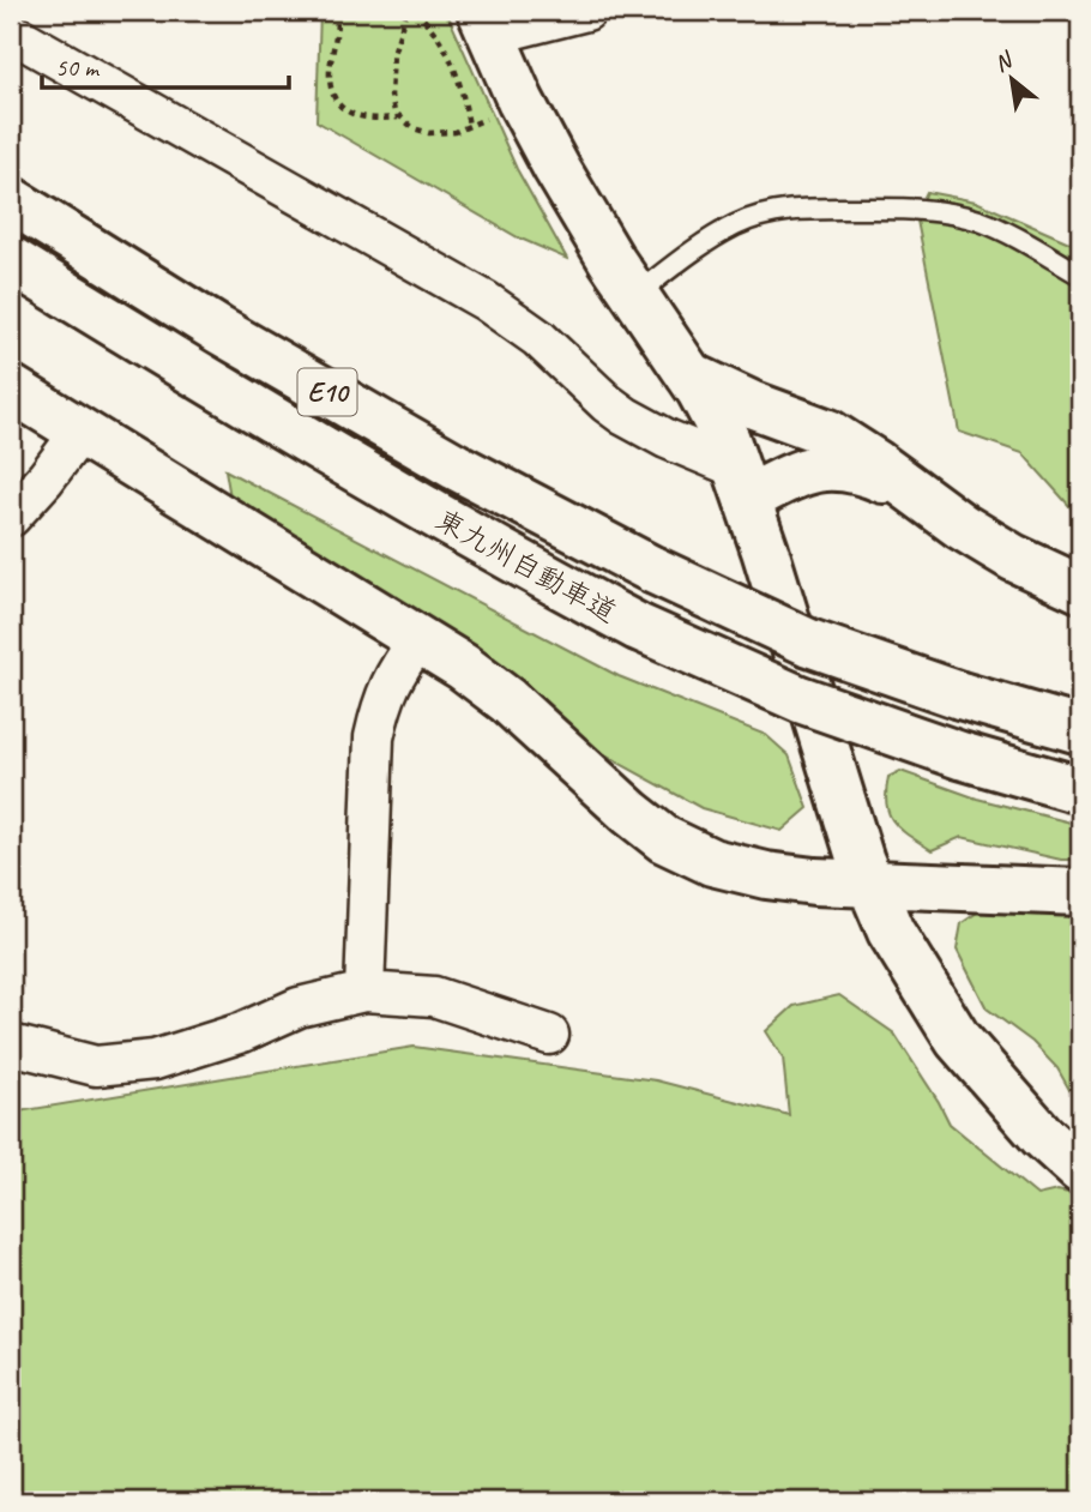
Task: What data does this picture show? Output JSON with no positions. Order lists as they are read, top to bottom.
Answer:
{
  "streets": {
    "main road": ["E10", "東九州自動車道"]
  },
  "scale_bar": "50 m",
  "north": "top left"
}
